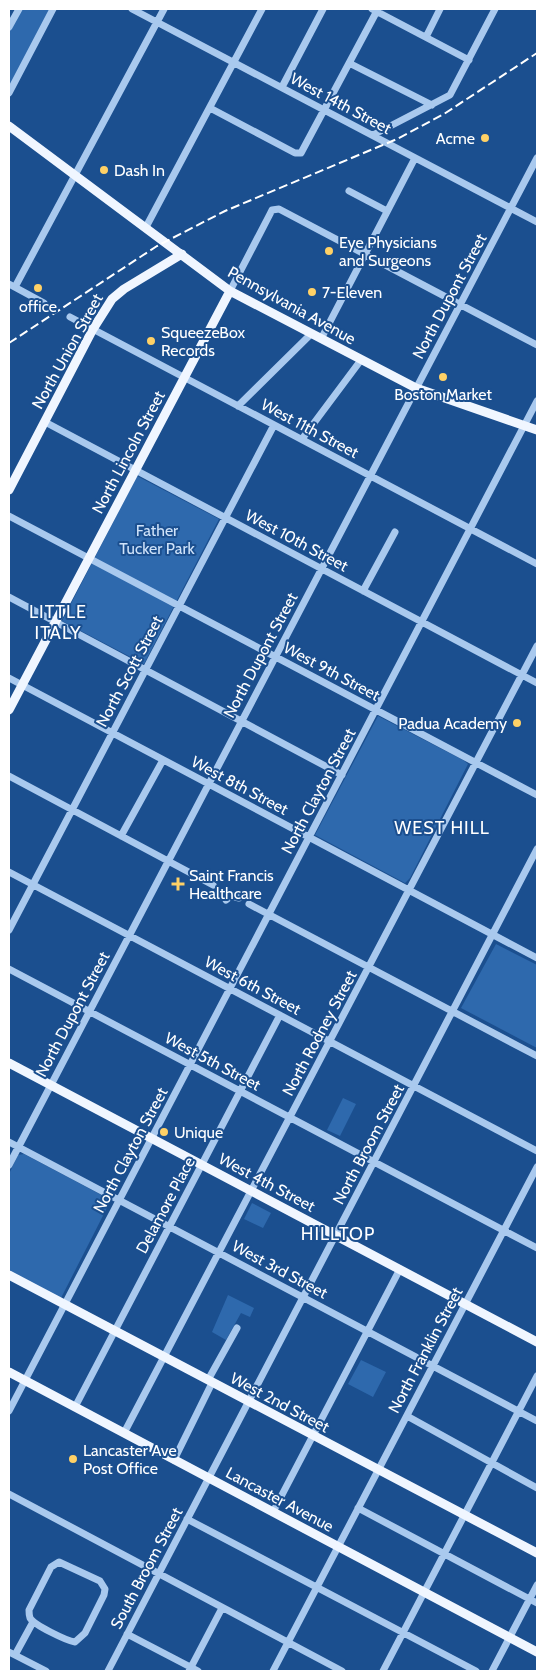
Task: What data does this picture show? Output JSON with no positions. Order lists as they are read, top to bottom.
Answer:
{
  "streets": {
    "main road": [
      "Pennsylvania Avenue",
      "North Union Street",
      "North Lincoln Street",
      "West 4th Street",
      "West 2nd Street",
      "Lancaster Avenue"
    ],
    "street": [
      "West 14th Street",
      "North Dupont Street",
      "West 11th Street",
      "West 10th Street",
      "North Scott Street",
      "West 9th Street",
      "West 8th Street",
      "North Clayton Street",
      "West 6th Street",
      "North Rodney Street",
      "West 5th Street",
      "North Broom Street",
      "Delamore Place",
      "West 3rd Street",
      "North Franklin Street",
      "South Broom Street"
    ]
  },
  "crossings": [
    ["West 14th Street", "North Dupont Street"],
    ["North Dupont Street", "Pennsylvania Avenue"],
    ["North Dupont Street", "West 11th Street"],
    ["North Dupont Street", "West 10th Street"],
    ["North Dupont Street", "West 9th Street"],
    ["North Dupont Street", "West 8th Street"],
    ["North Dupont Street", "West 6th Street"],
    ["North Dupont Street", "West 5th Street"],
    ["North Dupont Street", "West 4th Street"],
    ["North Dupont Street", "West 3rd Street"],
    ["Pennsylvania Avenue", "North Union Street"],
    ["Pennsylvania Avenue", "North Lincoln Street"],
    ["Pennsylvania Avenue", "North Clayton Street"],
    ["North Union Street", "West 11th Street"],
    ["North Union Street", "West 10th Street"],
    ["West 11th Street", "North Lincoln Street"],
    ["West 11th Street", "North Scott Street"],
    ["West 11th Street", "North Clayton Street"],
    ["North Lincoln Street", "West 10th Street"],
    ["North Lincoln Street", "West 9th Street"],
    ["North Lincoln Street", "West 8th Street"],
    ["West 10th Street", "North Scott Street"],
    ["West 10th Street", "North Clayton Street"],
    ["West 10th Street", "North Rodney Street"],
    ["North Scott Street", "West 9th Street"],
    ["North Scott Street", "West 8th Street"],
    ["North Scott Street", "West 6th Street"],
    ["West 9th Street", "North Clayton Street"],
    ["West 9th Street", "North Rodney Street"],
    ["West 8th Street", "North Clayton Street"],
    ["West 8th Street", "North Rodney Street"],
    ["West 8th Street", "North Broom Street"],
    ["North Clayton Street", "West 6th Street"],
    ["North Clayton Street", "West 5th Street"],
    ["North Clayton Street", "West 4th Street"],
    ["North Clayton Street", "West 3rd Street"],
    ["North Clayton Street", "West 2nd Street"],
    ["North Clayton Street", "Lancaster Avenue"],
    ["West 6th Street", "North Rodney Street"],
    ["West 6th Street", "North Broom Street"],
    ["West 6th Street", "Delamore Place"],
    ["North Rodney Street", "West 5th Street"],
    ["North Rodney Street", "West 4th Street"],
    ["North Rodney Street", "West 3rd Street"],
    ["North Rodney Street", "West 2nd Street"],
    ["North Rodney Street", "Lancaster Avenue"],
    ["West 5th Street", "North Broom Street"],
    ["West 5th Street", "Delamore Place"],
    ["West 5th Street", "North Franklin Street"],
    ["North Broom Street", "West 4th Street"],
    ["North Broom Street", "West 3rd Street"],
    ["North Broom Street", "West 2nd Street"],
    ["North Broom Street", "Lancaster Avenue"],
    ["North Broom Street", "South Broom Street"],
    ["West 4th Street", "Delamore Place"],
    ["West 4th Street", "North Franklin Street"],
    ["Delamore Place", "West 3rd Street"],
    ["Delamore Place", "West 2nd Street"],
    ["Delamore Place", "Lancaster Avenue"],
    ["West 3rd Street", "North Franklin Street"],
    ["North Franklin Street", "West 2nd Street"],
    ["North Franklin Street", "Lancaster Avenue"],
    ["Lancaster Avenue", "South Broom Street"]
  ],
  "districts": ["LITTLE ITALY", "WEST HILL", "HILLTOP"],
  "parks": ["Father Tucker Park"],
  "places": {
    "other": [
      "Acme",
      "Dash In",
      "Eye Physicians and Surgeons",
      "office",
      "7-Eleven",
      "SqueezeBox Records",
      "Boston Market",
      "Padua Academy",
      "Unique",
      "Lancaster Ave Post Office"
    ],
    "health": ["Saint Francis Healthcare"]
  }
}
